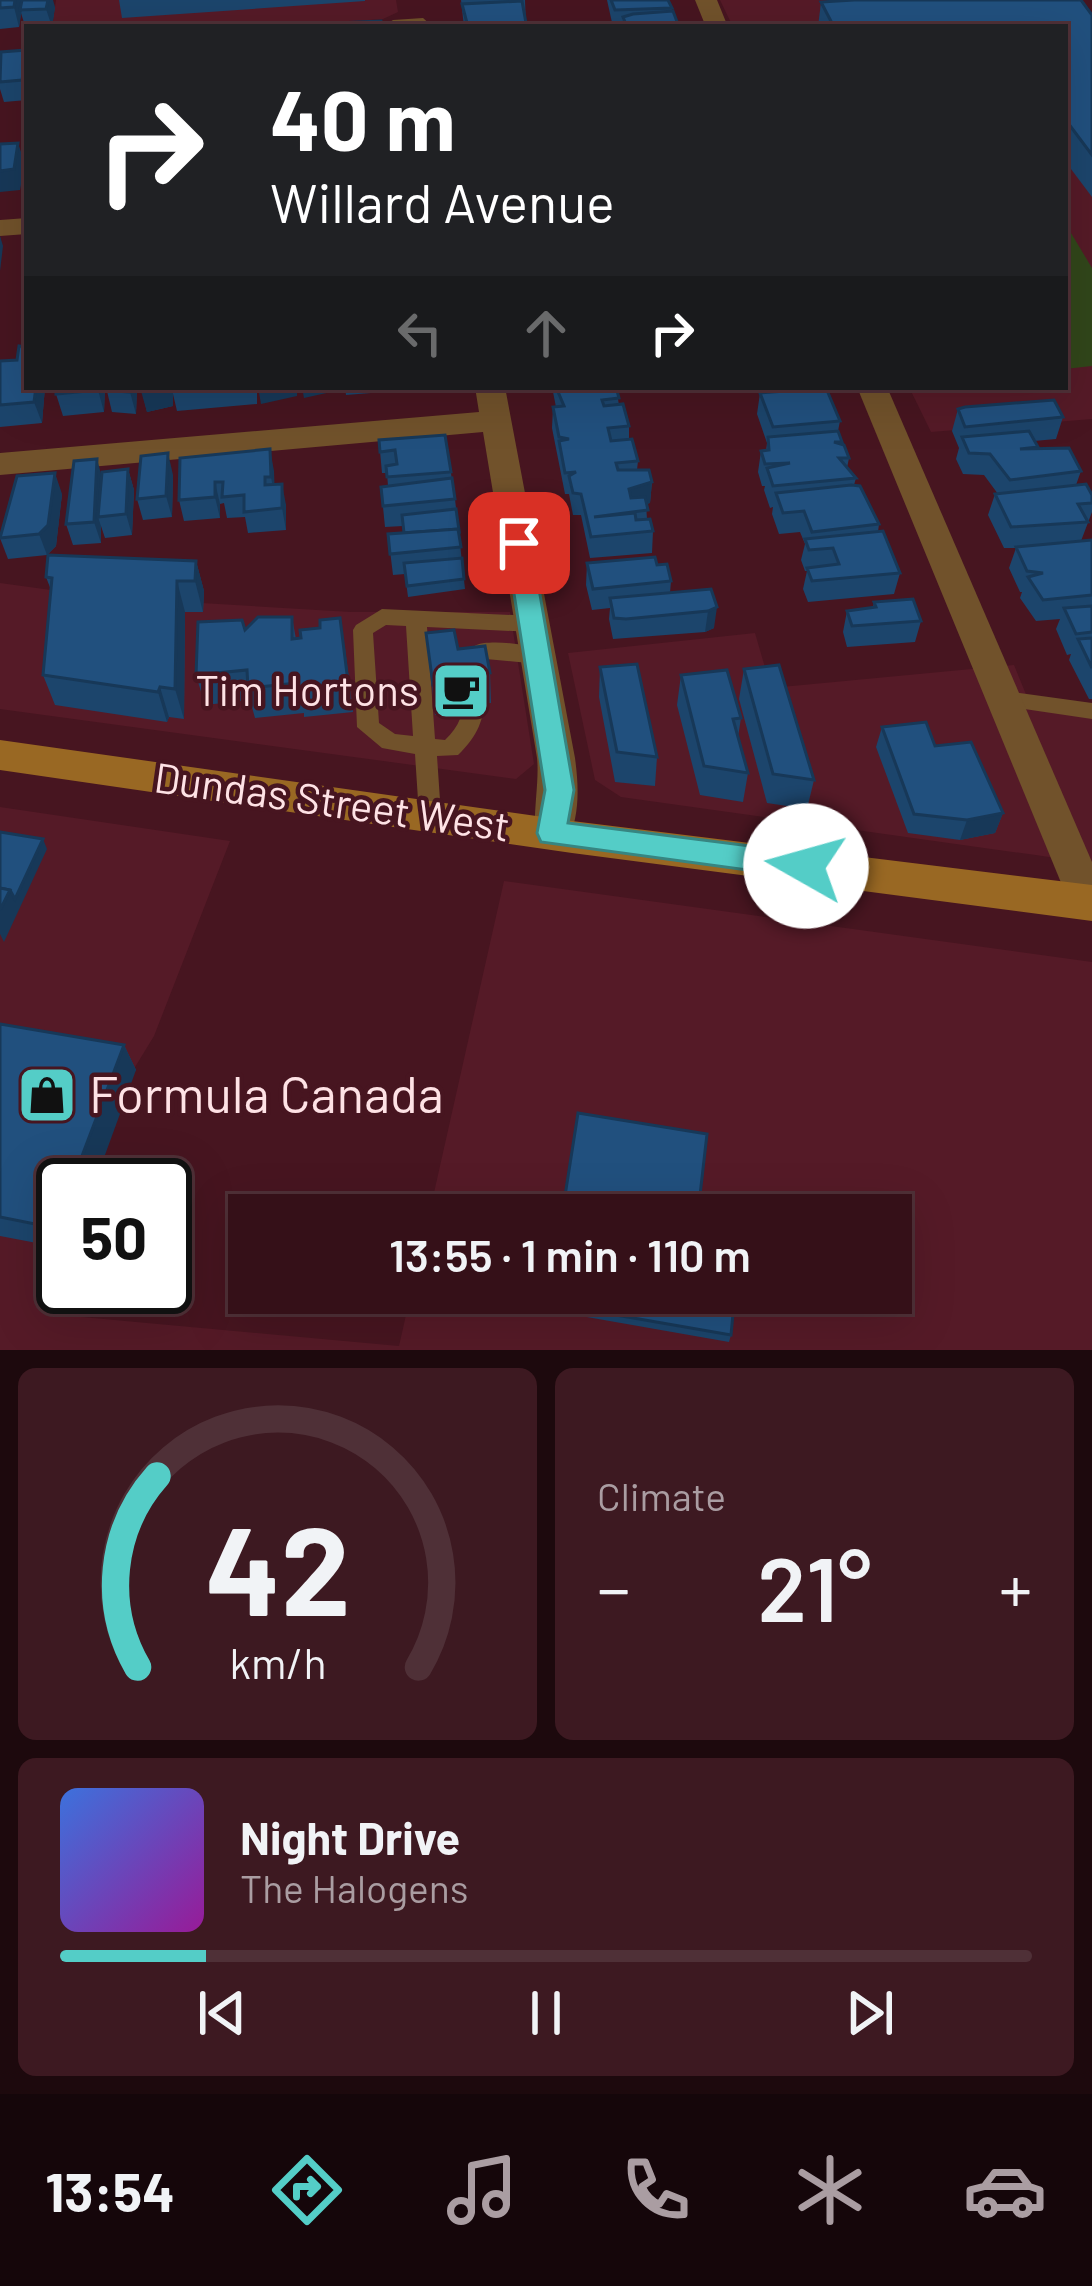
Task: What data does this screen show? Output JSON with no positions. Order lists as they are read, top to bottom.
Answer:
{
  "streets": {
    "main road": ["Dundas Street West"]
  },
  "places": {
    "cafe": ["Tim Hortons"],
    "shop": ["Formula Canada"]
  },
  "page": {
    "turn": ["40 m", "Willard Avenue"],
    "limit": "50",
    "trip": "13:55 · 1 min · 110 m",
    "tile": "Climate",
    "heat": ["−", "21°", "+"],
    "song": ["Night Drive", "The Halogens"],
    "tabs": "13:54",
    "gauge": ["42", "km/h"]
  }
}
